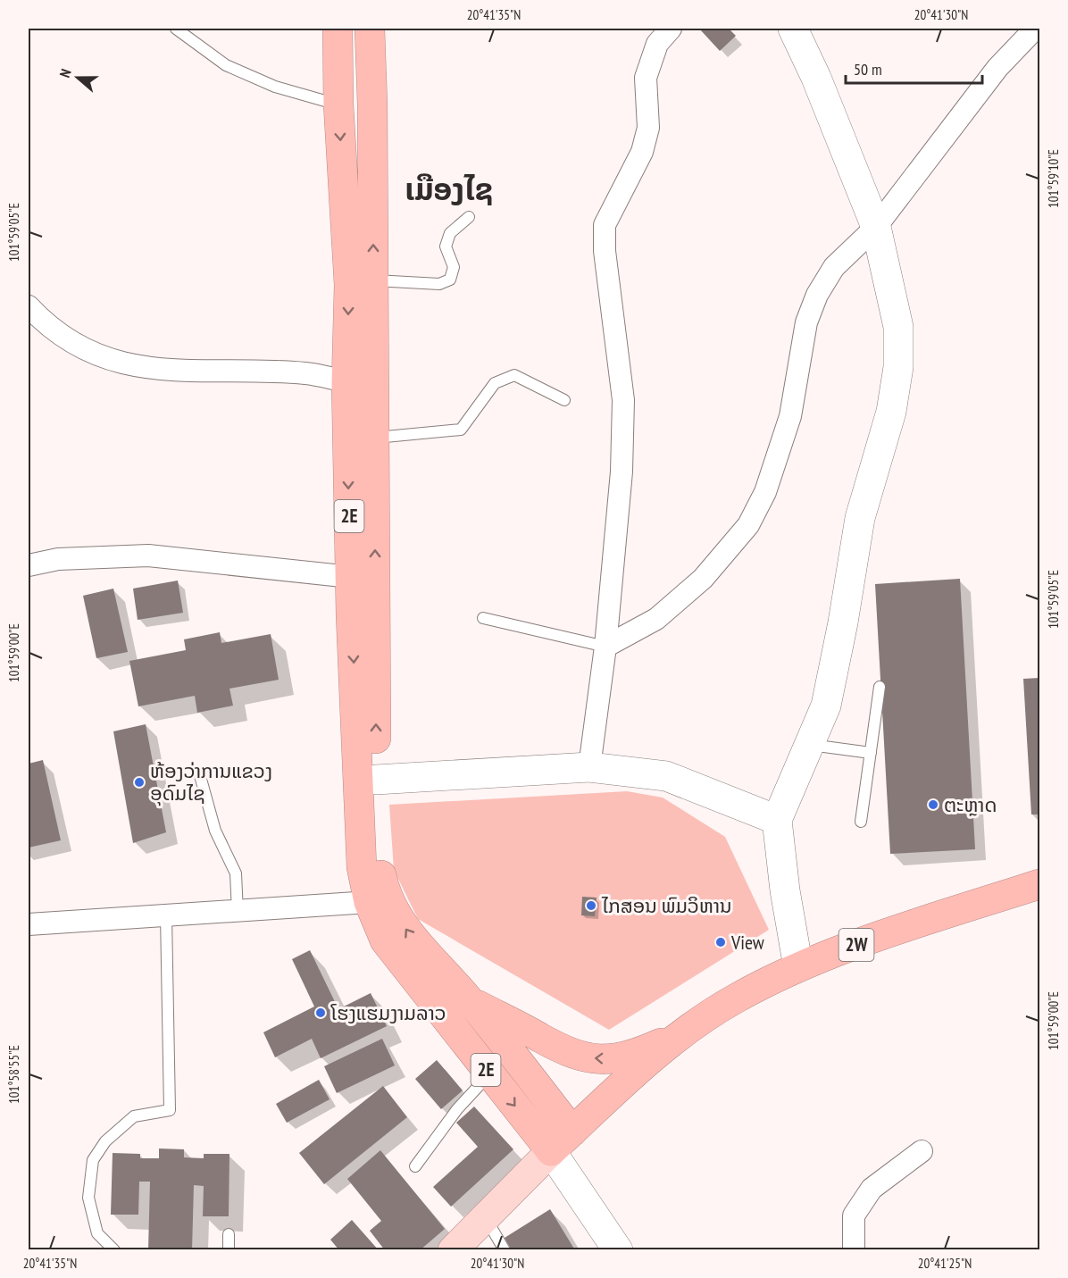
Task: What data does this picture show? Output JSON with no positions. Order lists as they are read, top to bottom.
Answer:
{
  "streets": {
    "highway": ["2E", "2W"]
  },
  "crossings": [
    ["2E", "2W"]
  ],
  "districts": ["ເມືອງໄຊ"],
  "places": [
    "ຫ້ອງວ່າການແຂວງ ອຸດົມໄຊ",
    "ຕະຫຼາດ",
    "ໄກສອນ ພົມວິຫານ",
    "View",
    "ໂຮງແຮມງາມລາວ"
  ],
  "scale_bar": "50 m",
  "north": "left",
  "coordinates": [
    "20°41'35\"N",
    "20°41'30\"N",
    "101°59'10\"E",
    "101°59'05\"E",
    "101°59'00\"E",
    "101°58'55\"E",
    "20°41'25\"N"
  ]
}
